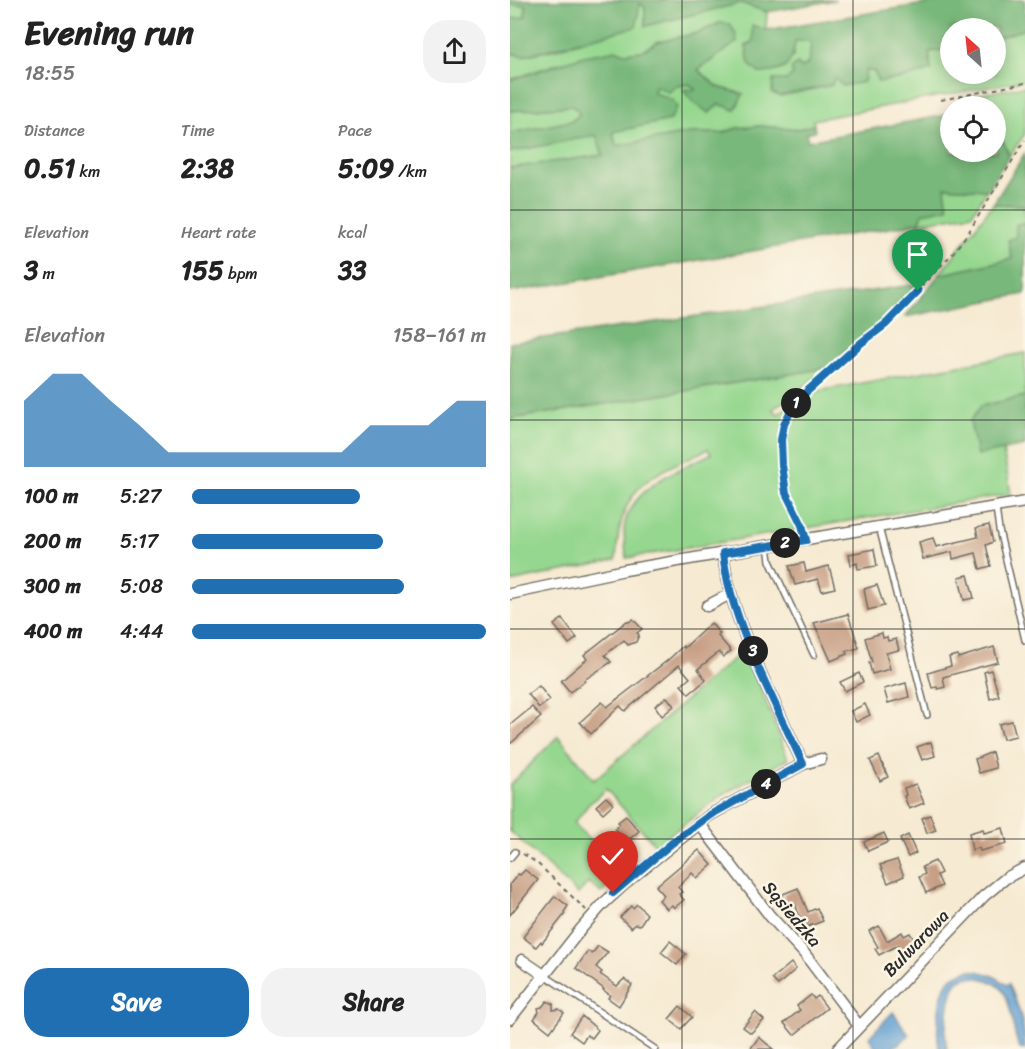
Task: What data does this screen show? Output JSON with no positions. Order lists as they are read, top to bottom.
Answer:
{
  "streets": {
    "street": ["Sąsiedzka", "Bulwarowa"]
  },
  "crossings": [
    ["Sąsiedzka", "Bulwarowa"]
  ],
  "north": "top left",
  "page": {
    "heading": ["Evening run", "18:55"],
    "stats": [
      ["Distance", "0.51 km"],
      ["Time", "2:38"],
      ["Pace", "5:09 /km"],
      ["Elevation", "3 m"],
      ["Heart rate", "155 bpm"],
      ["kcal", "33"]
    ],
    "chart": ["Elevation", "158–161 m"],
    "pins": [
      "1",
      "2",
      "3",
      "4"
    ],
    "list": [
      {
        "name": "100 m",
        "note": "5:27"
      },
      {
        "name": "200 m",
        "note": "5:17"
      },
      {
        "name": "300 m",
        "note": "5:08"
      },
      {
        "name": "400 m",
        "note": "4:44"
      }
    ],
    "buttons": ["Save", "Share"]
  }
}
